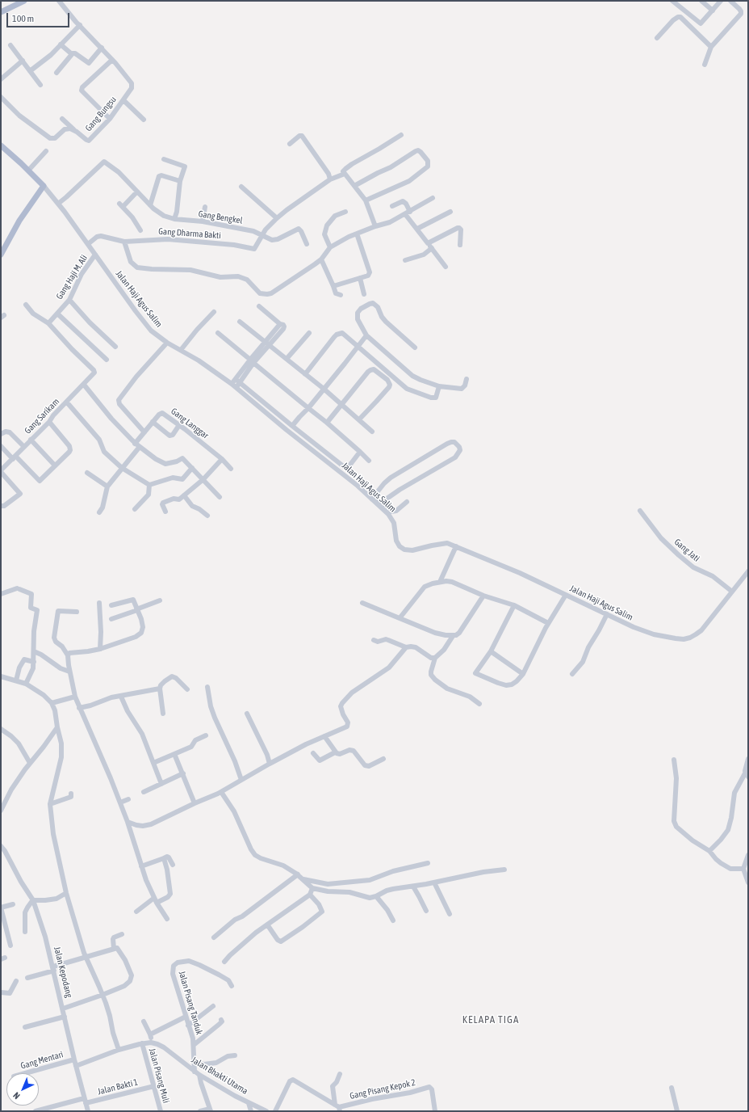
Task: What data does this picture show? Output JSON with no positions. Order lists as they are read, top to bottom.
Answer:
{
  "streets": {
    "street": [
      "Gang Bungsu",
      "Gang Bengkel",
      "Gang Dharma Bakti",
      "Gang Haji M. Ali",
      "Jalan Haji Agus Salim",
      "Gang Sarikam",
      "Gang Langgar",
      "Gang Jati",
      "Jalan Kepodang",
      "Jalan Pisang Tanduk",
      "Gang Mentari",
      "Jalan Pisang Muli",
      "Jalan Bhakti Utama",
      "Jalan Bakti 1",
      "Gang Pisang Kepok 2"
    ]
  },
  "crossings": [
    ["Gang Bengkel", "Gang Dharma Bakti"],
    ["Gang Bengkel", "Jalan Haji Agus Salim"],
    ["Gang Dharma Bakti", "Jalan Haji Agus Salim"],
    ["Gang Haji M. Ali", "Jalan Haji Agus Salim"],
    ["Gang Haji M. Ali", "Gang Sarikam"],
    ["Jalan Haji Agus Salim", "Gang Jati"],
    ["Jalan Kepodang", "Gang Mentari"],
    ["Jalan Kepodang", "Jalan Bhakti Utama"],
    ["Jalan Kepodang", "Jalan Bakti 1"],
    ["Jalan Pisang Tanduk", "Jalan Bhakti Utama"],
    ["Jalan Pisang Muli", "Jalan Bhakti Utama"],
    ["Jalan Pisang Muli", "Jalan Bakti 1"]
  ],
  "districts": ["KELAPA TIGA"],
  "scale_bar": "100 m",
  "north": "bottom left"
}
